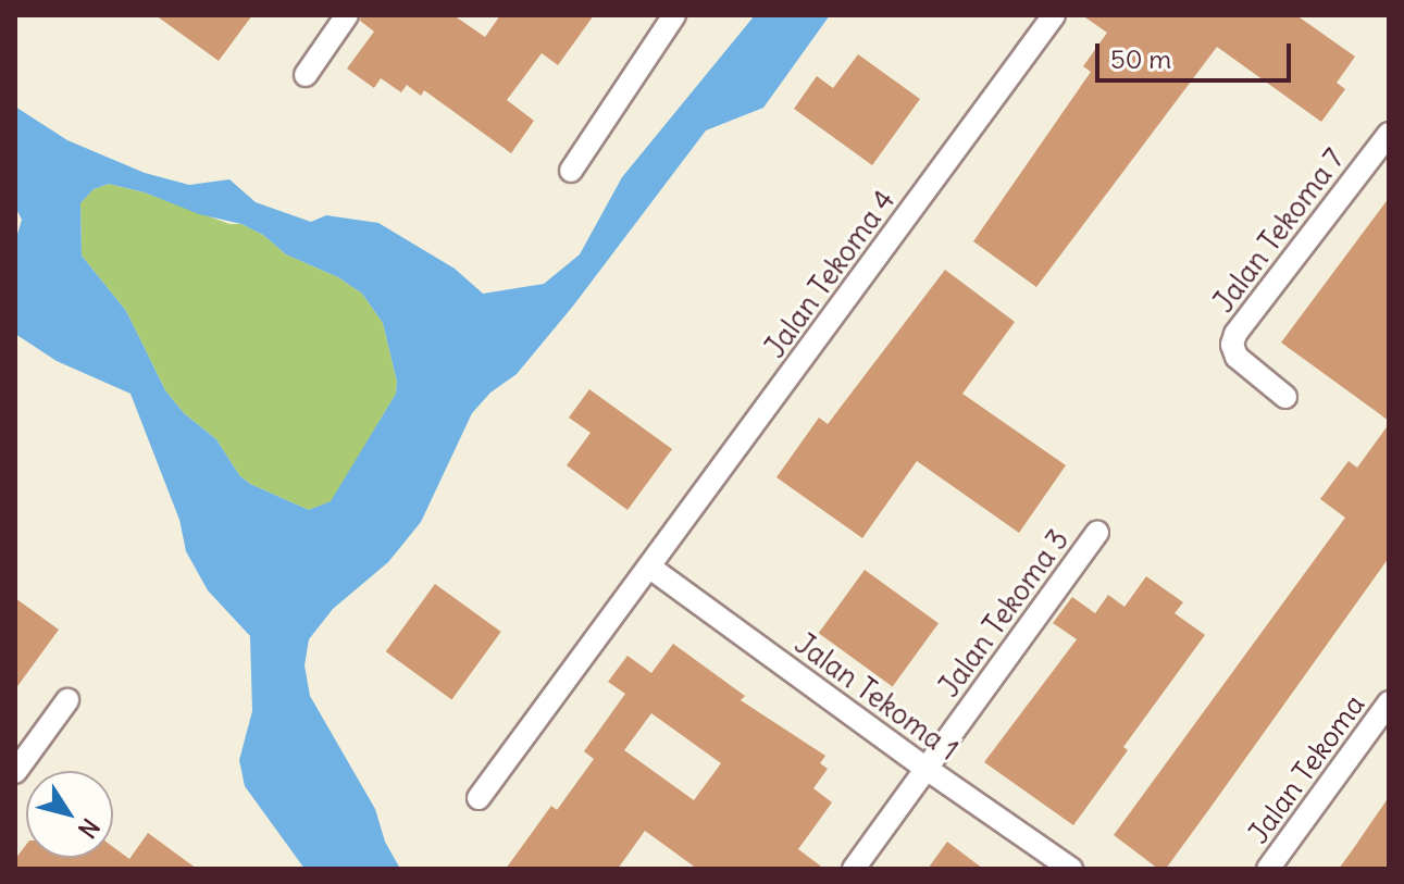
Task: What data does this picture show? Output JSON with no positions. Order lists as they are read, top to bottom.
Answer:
{
  "streets": {
    "street": [
      "Jalan Tekoma 7",
      "Jalan Tekoma 4",
      "Jalan Tekoma 3",
      "Jalan Tekoma 1",
      "Jalan Tekoma"
    ]
  },
  "crossings": [
    ["Jalan Tekoma 4", "Jalan Tekoma 1"],
    ["Jalan Tekoma 3", "Jalan Tekoma 1"]
  ],
  "scale_bar": "50 m",
  "north": "bottom right"
}
